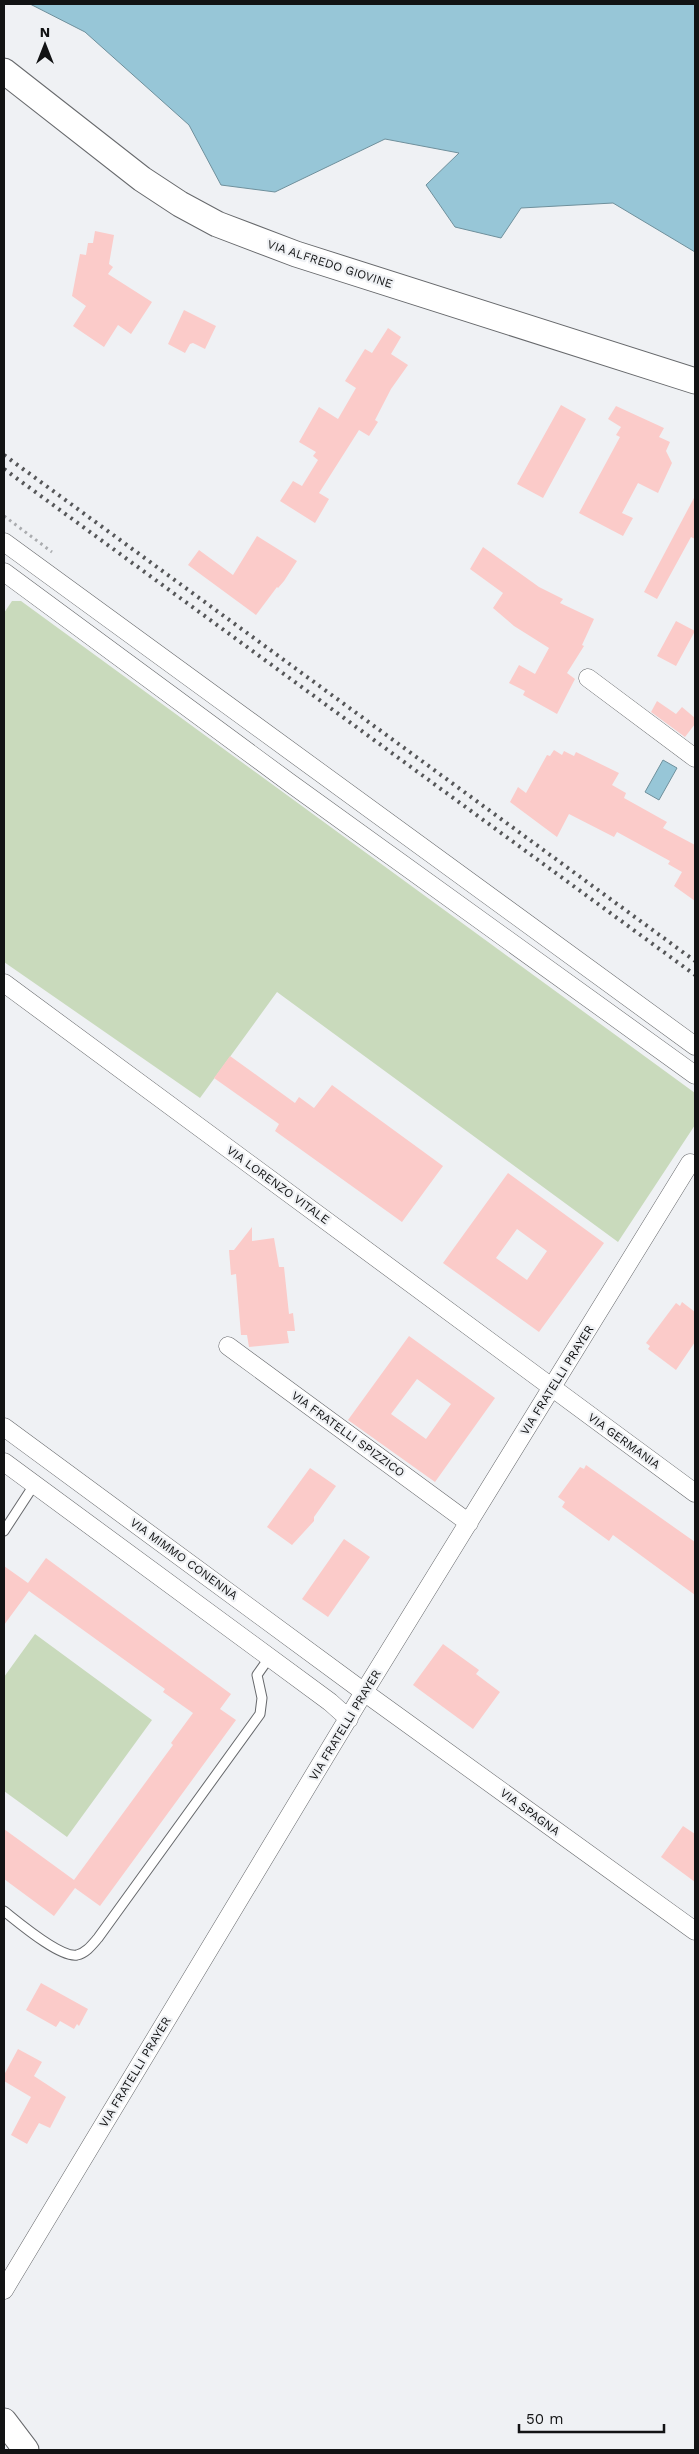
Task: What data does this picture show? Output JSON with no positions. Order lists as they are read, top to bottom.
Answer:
{
  "streets": {
    "main road": ["VIA ALFREDO GIOVINE"],
    "street": [
      "VIA LORENZO VITALE",
      "VIA FRATELLI PRAYER",
      "VIA FRATELLI SPIZZICO",
      "VIA GERMANIA",
      "VIA MIMMO CONENNA",
      "VIA SPAGNA"
    ]
  },
  "crossings": [
    ["VIA LORENZO VITALE", "VIA FRATELLI PRAYER"],
    ["VIA LORENZO VITALE", "VIA GERMANIA"],
    ["VIA FRATELLI PRAYER", "VIA FRATELLI SPIZZICO"],
    ["VIA FRATELLI PRAYER", "VIA GERMANIA"],
    ["VIA FRATELLI PRAYER", "VIA MIMMO CONENNA"],
    ["VIA FRATELLI PRAYER", "VIA SPAGNA"],
    ["VIA MIMMO CONENNA", "VIA SPAGNA"]
  ],
  "scale_bar": "50 m",
  "north": "top"
}
